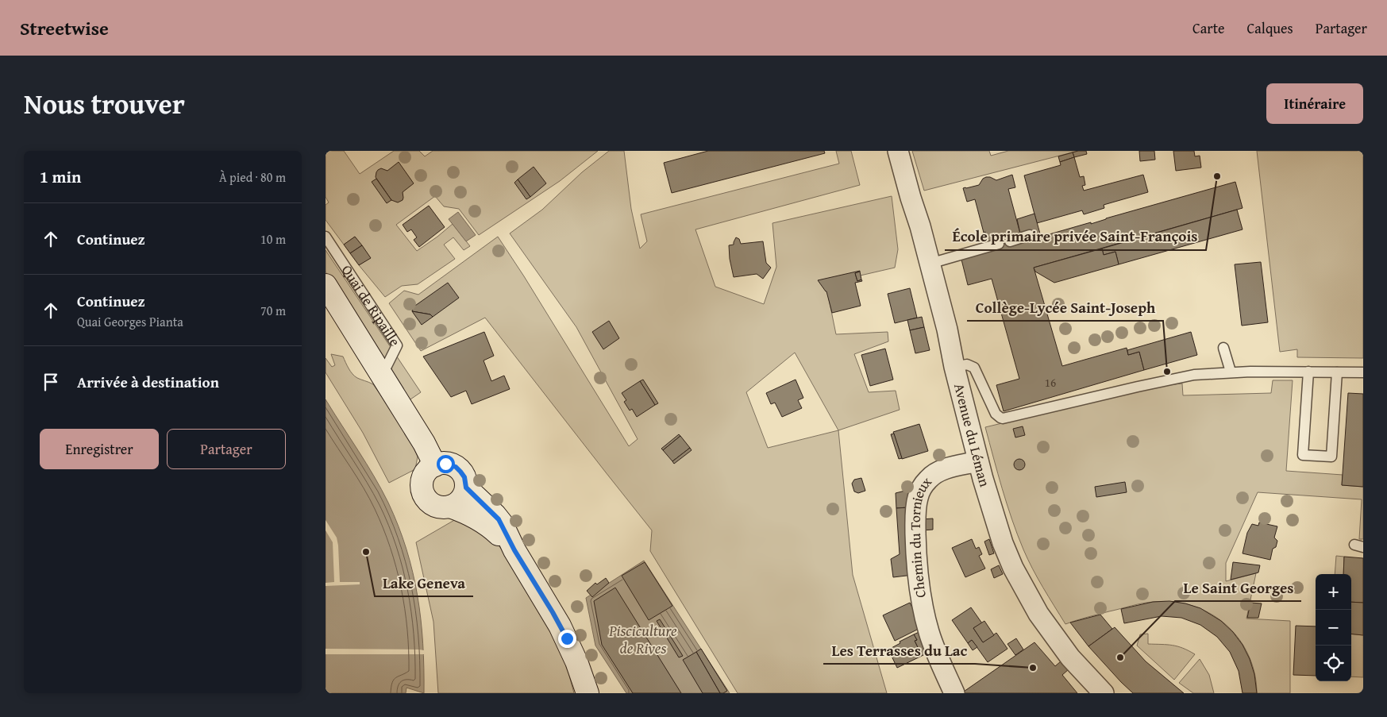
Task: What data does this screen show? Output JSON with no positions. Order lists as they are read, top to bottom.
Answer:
{
  "streets": {
    "street": ["Quai de Ripaille", "Avenue du Léman", "Chemin du Tornieux"]
  },
  "crossings": [
    ["Avenue du Léman", "Chemin du Tornieux"]
  ],
  "water": ["Pisciculture de Rives"],
  "places": [
    "École primaire privée Saint-François",
    "Collège-Lycée Saint-Joseph",
    "Lake Geneva",
    "Le Saint Georges",
    "Les Terrasses du Lac"
  ],
  "house_numbers": ["16"],
  "page": {
    "header": "Streetwise",
    "nav": ["Carte", "Calques", "Partager"],
    "title": "Nous trouver",
    "buttons": [
      "Itinéraire",
      ["Enregistrer", "Partager"]
    ],
    "heading": ["1 min", "À pied · 80 m"],
    "list": [
      ["Continuez", "10 m"],
      ["Continuez", "Quai Georges Pianta", "70 m"],
      "Arrivée à destination"
    ],
    "map_buttons": ["+", "−"]
  }
}
